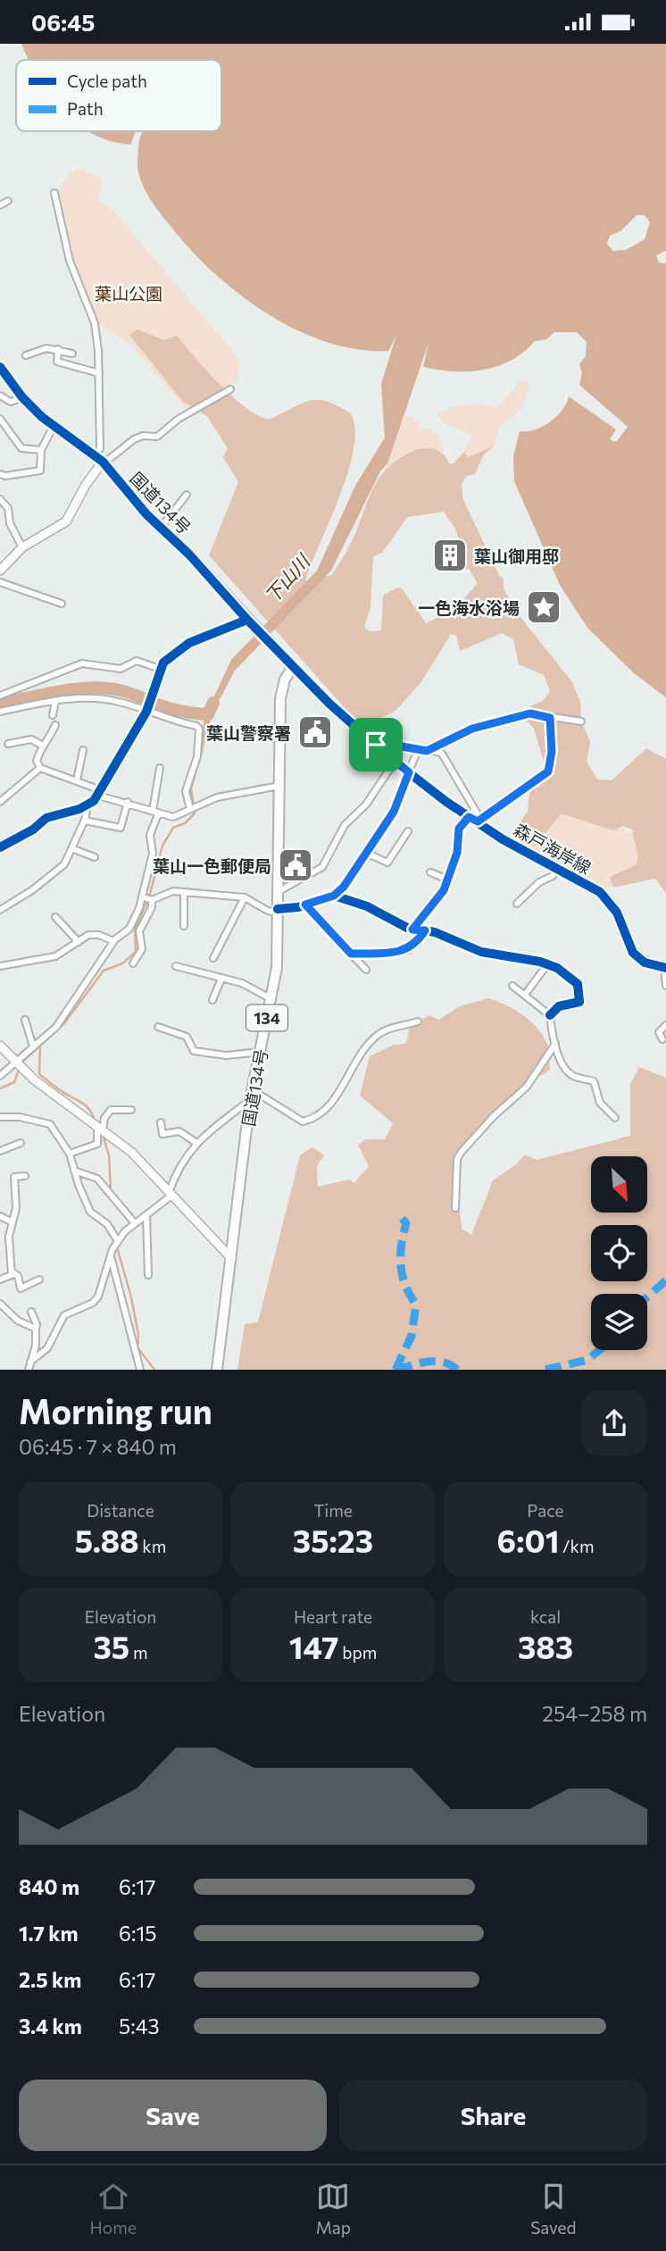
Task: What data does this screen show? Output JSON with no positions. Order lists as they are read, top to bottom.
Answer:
{
  "streets": {
    "highway": ["国道134号", "134"],
    "street": ["森戸海岸線"]
  },
  "crossings": [
    ["国道134号", "森戸海岸線"]
  ],
  "water": ["下山川"],
  "parks": ["葉山公園"],
  "places": {
    "building": ["葉山御用邸"],
    "place": ["一色海水浴場"],
    "public building": ["葉山警察署", "葉山一色郵便局"]
  },
  "legend": ["Cycle path", "Path"],
  "north": "bottom right",
  "page": {
    "status": "06:45",
    "heading": ["Morning run", "06:45 · 7 × 840 m"],
    "stats": [
      ["Distance", "5.88 km"],
      ["Time", "35:23"],
      ["Pace", "6:01 /km"],
      ["Elevation", "35 m"],
      ["Heart rate", "147 bpm"],
      ["kcal", "383"]
    ],
    "chart": ["Elevation", "254–258 m"],
    "list": [
      {
        "name": "840 m",
        "note": "6:17"
      },
      {
        "name": "1.7 km",
        "note": "6:15"
      },
      {
        "name": "2.5 km",
        "note": "6:17"
      },
      {
        "name": "3.4 km",
        "note": "5:43"
      }
    ],
    "buttons": ["Save", "Share"],
    "tabs": ["Home", "Map", "Saved"]
  }
}
